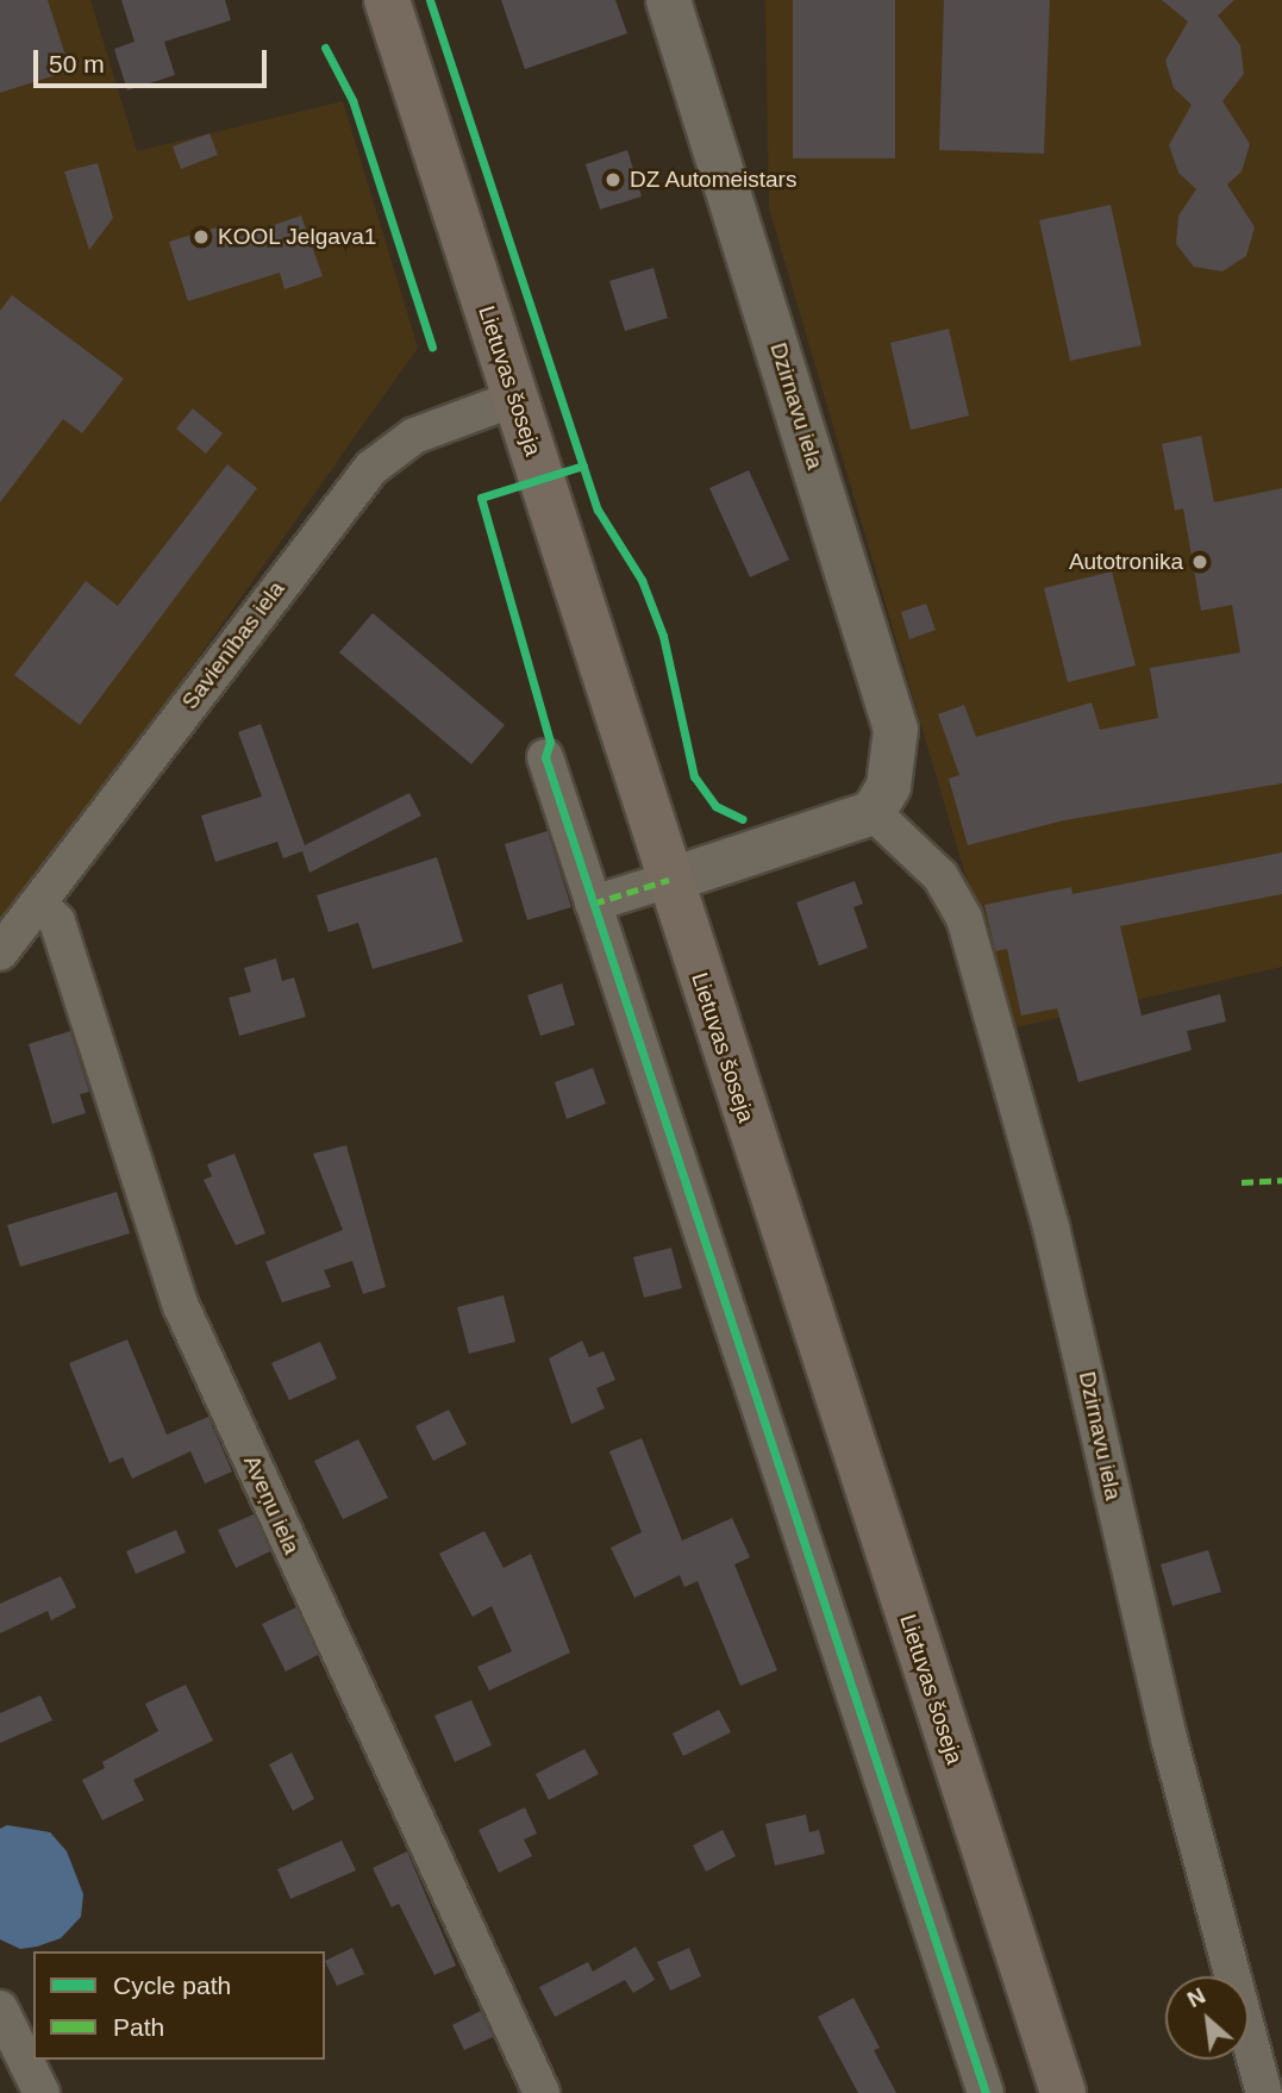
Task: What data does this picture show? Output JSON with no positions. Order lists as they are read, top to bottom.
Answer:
{
  "streets": {
    "main road": ["Lietuvas šoseja"],
    "street": ["Dzirnavu iela", "Savienības iela", "Aveņu iela"]
  },
  "crossings": [
    ["Lietuvas šoseja", "Savienības iela"],
    ["Savienības iela", "Aveņu iela"]
  ],
  "places": ["DZ Automeistars", "KOOL Jelgava1", "Autotronika"],
  "legend": ["Cycle path", "Path"],
  "scale_bar": "50 m",
  "north": "top left"
}
